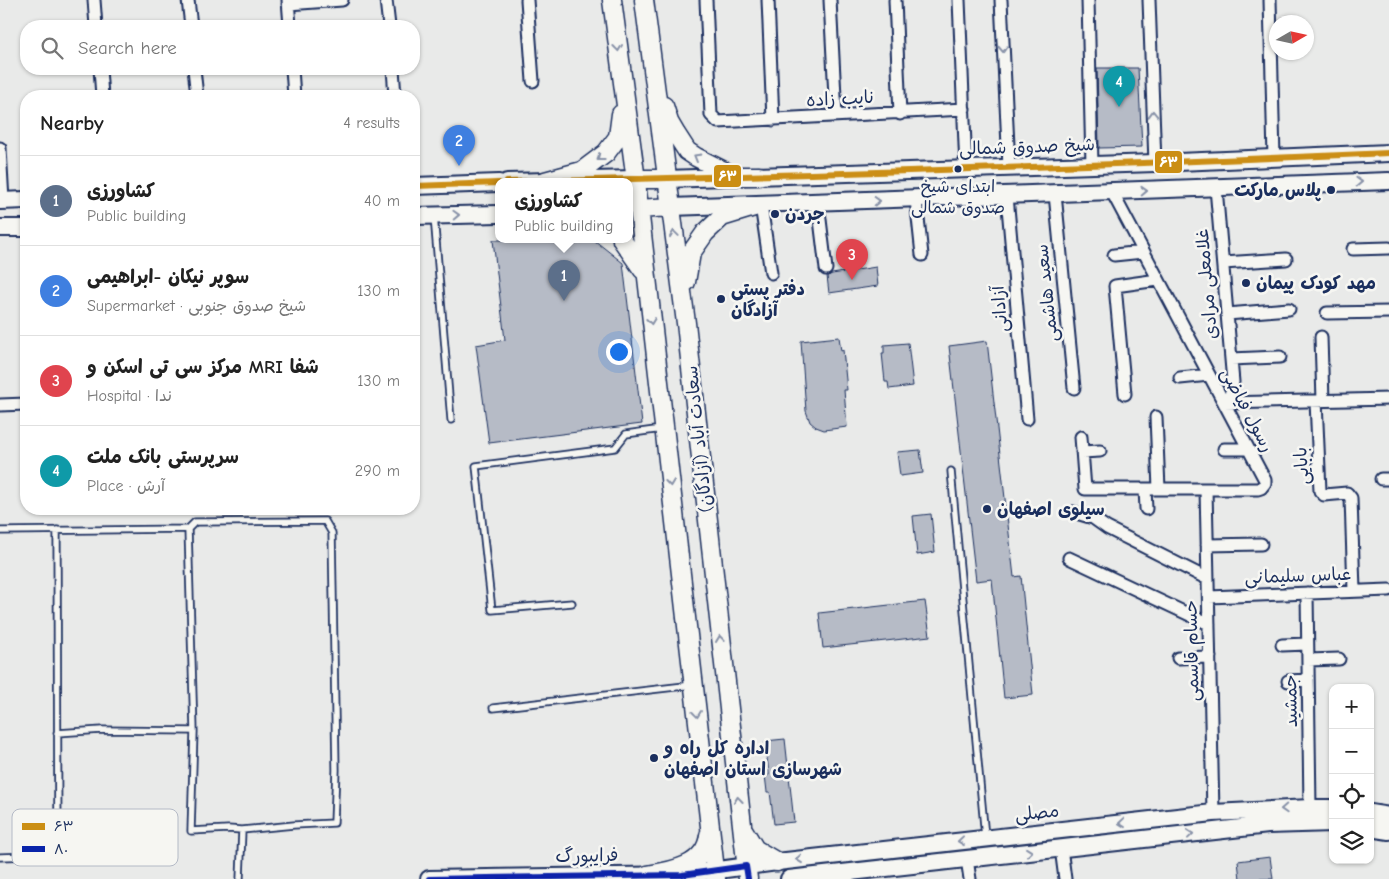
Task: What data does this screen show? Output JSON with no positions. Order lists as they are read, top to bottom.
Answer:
{
  "streets": {
    "main road": [
      "شیخ صدوق شمالی",
      "سعادت آباد (آزادگان)",
      "مصلی",
      "فرایبورگ"
    ],
    "street": [
      "نایب زاده",
      "غلامعلی مرادی",
      "سعید هاشمی",
      "آزادانی",
      "رسول فیاضی",
      "بابایی",
      "عباس سلیمانی",
      "حسام قاسمی",
      "جمشید"
    ]
  },
  "crossings": [
    ["شیخ صدوق شمالی", "سعادت آباد (آزادگان)"],
    ["غلامعلی مرادی", "رسول فیاضی"],
    ["رسول فیاضی", "حسام قاسمی"],
    ["سعادت آباد (آزادگان)", "مصلی"],
    ["سعادت آباد (آزادگان)", "فرایبورگ"],
    ["بابایی", "عباس سلیمانی"],
    ["عباس سلیمانی", "حسام قاسمی"],
    ["عباس سلیمانی", "جمشید"],
    ["حسام قاسمی", "مصلی"],
    ["جمشید", "مصلی"],
    ["مصلی", "فرایبورگ"]
  ],
  "places": [
    "ابتدای شیخ صدوق شمالی",
    "پلاس مارکت",
    "جردن",
    "مهد کودک پیمان",
    "دفتر پستی آزادگان",
    "سیلوی اصفهان",
    "اداره کل راه و شهرسازی استان اصفهان"
  ],
  "lines": ["transit line ۶۳", "transit line ۸۰"],
  "legend": ["۶۳", "۸۰"],
  "north": "right",
  "page": {
    "search": "Search here",
    "pins": [
      "4",
      "2",
      "3",
      "1"
    ],
    "heading": ["Nearby", "4 results"],
    "list": [
      {
        "mark": "1",
        "name": "کشاورزی",
        "note": "Public building",
        "value": "40 m"
      },
      {
        "mark": "2",
        "name": "سوپر نیکان -ابراهیمی",
        "note": "Supermarket · شیخ صدوق جنوبی",
        "value": "130 m"
      },
      {
        "mark": "3",
        "name": "مرکز سی تی اسکن و MRI شفا",
        "note": "Hospital · ندا",
        "value": "130 m"
      },
      {
        "mark": "4",
        "name": "سرپرستی بانک ملت",
        "note": "Place · آرش",
        "value": "290 m"
      }
    ],
    "popup": ["کشاورزی", "Public building"],
    "map_buttons": ["+", "−"]
  }
}
